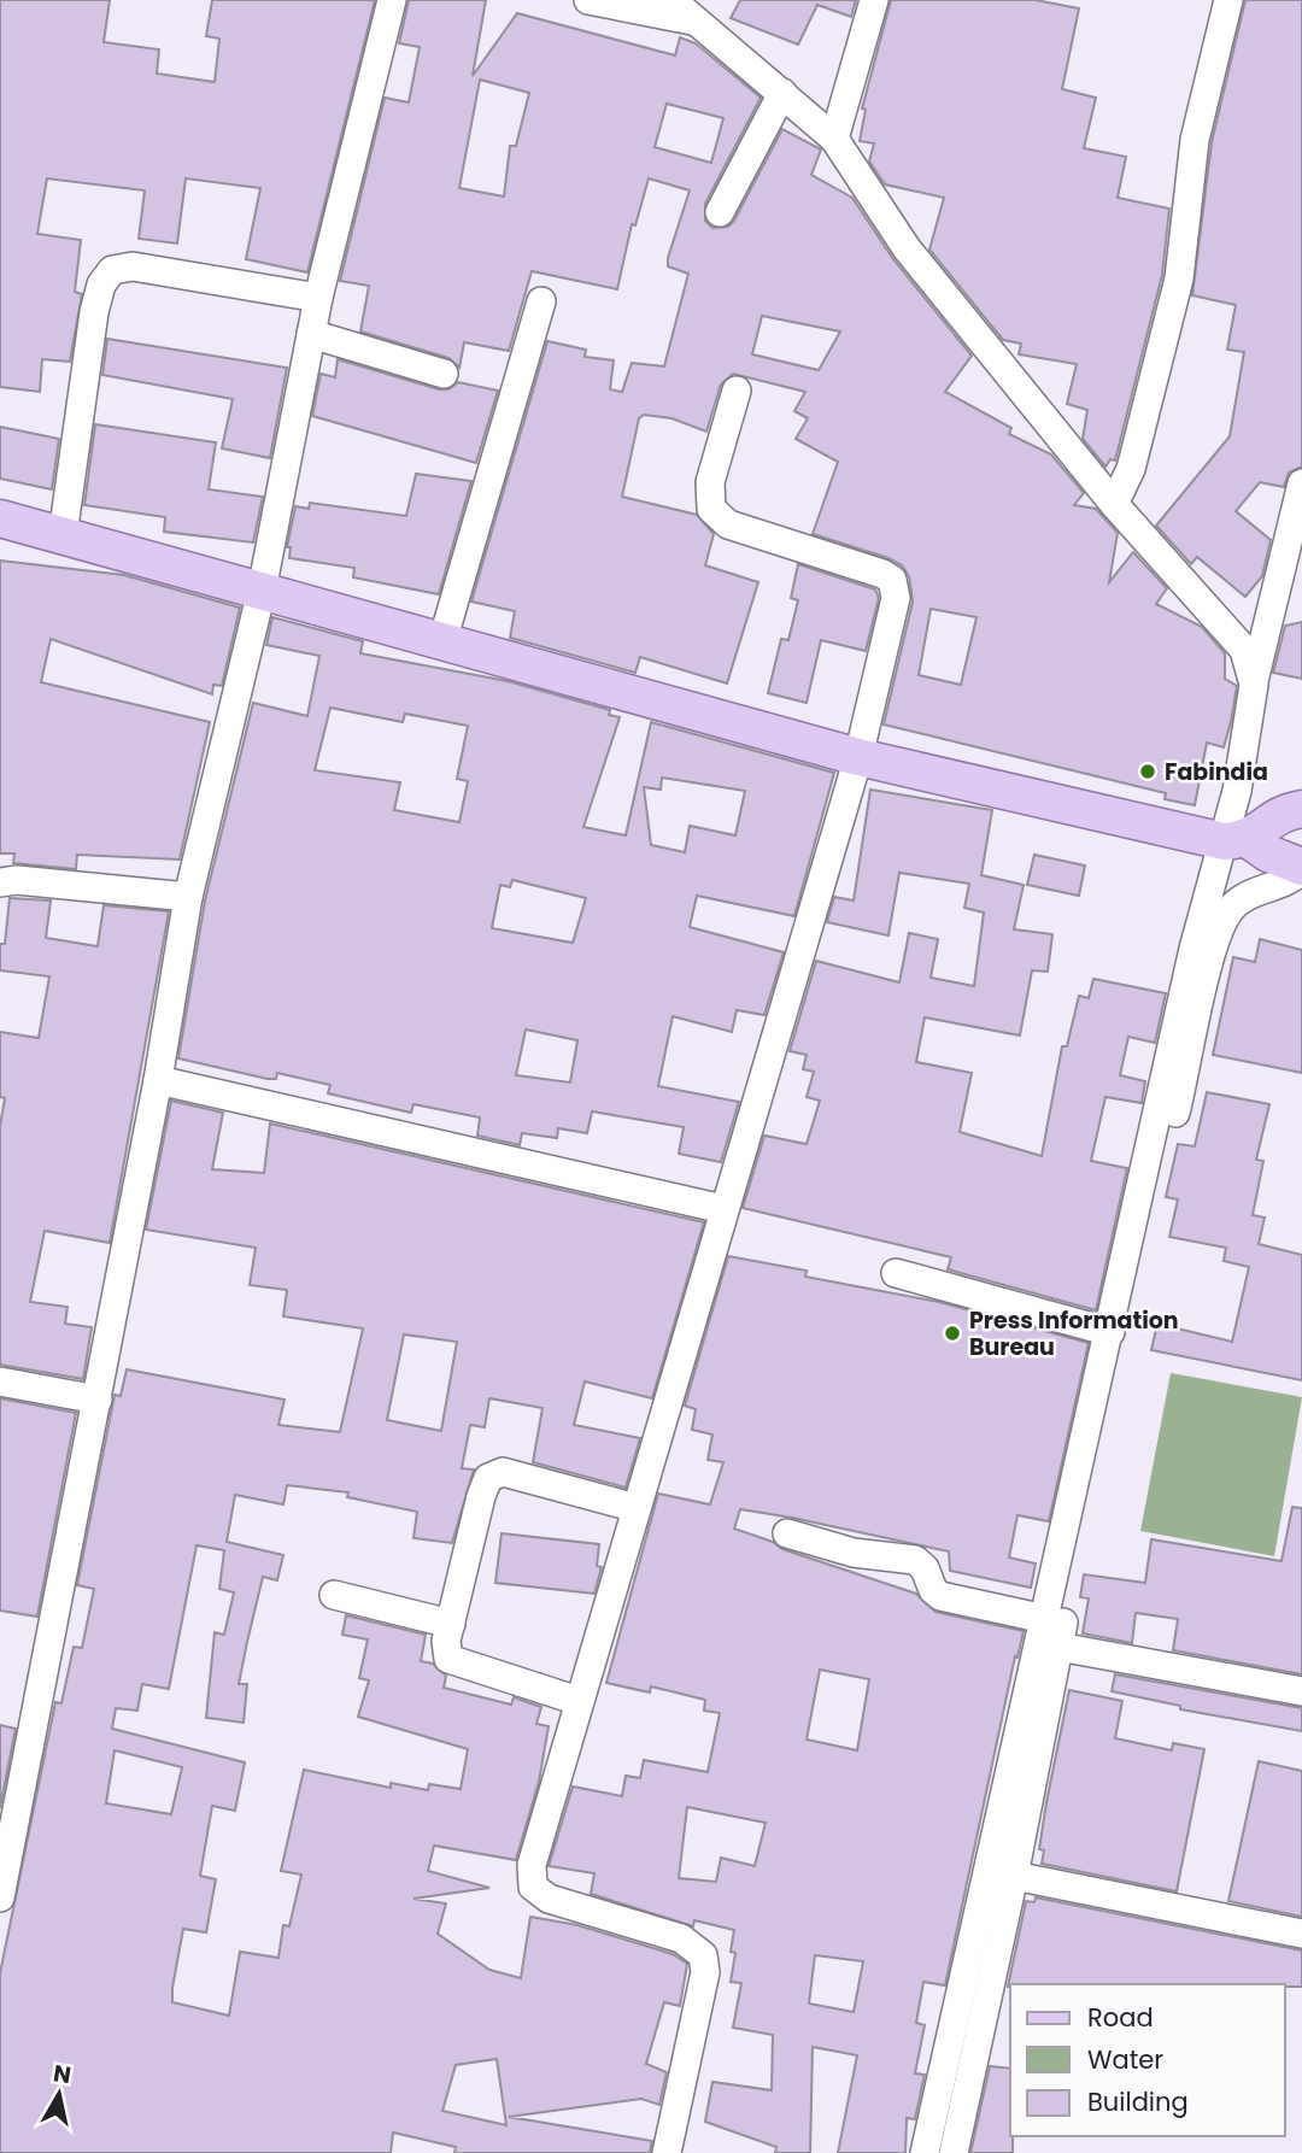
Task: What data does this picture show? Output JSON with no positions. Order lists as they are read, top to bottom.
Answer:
{
  "places": ["Fabindia", "Press Information Bureau"],
  "legend": ["Road", "Water", "Building"],
  "north": "top"
}
